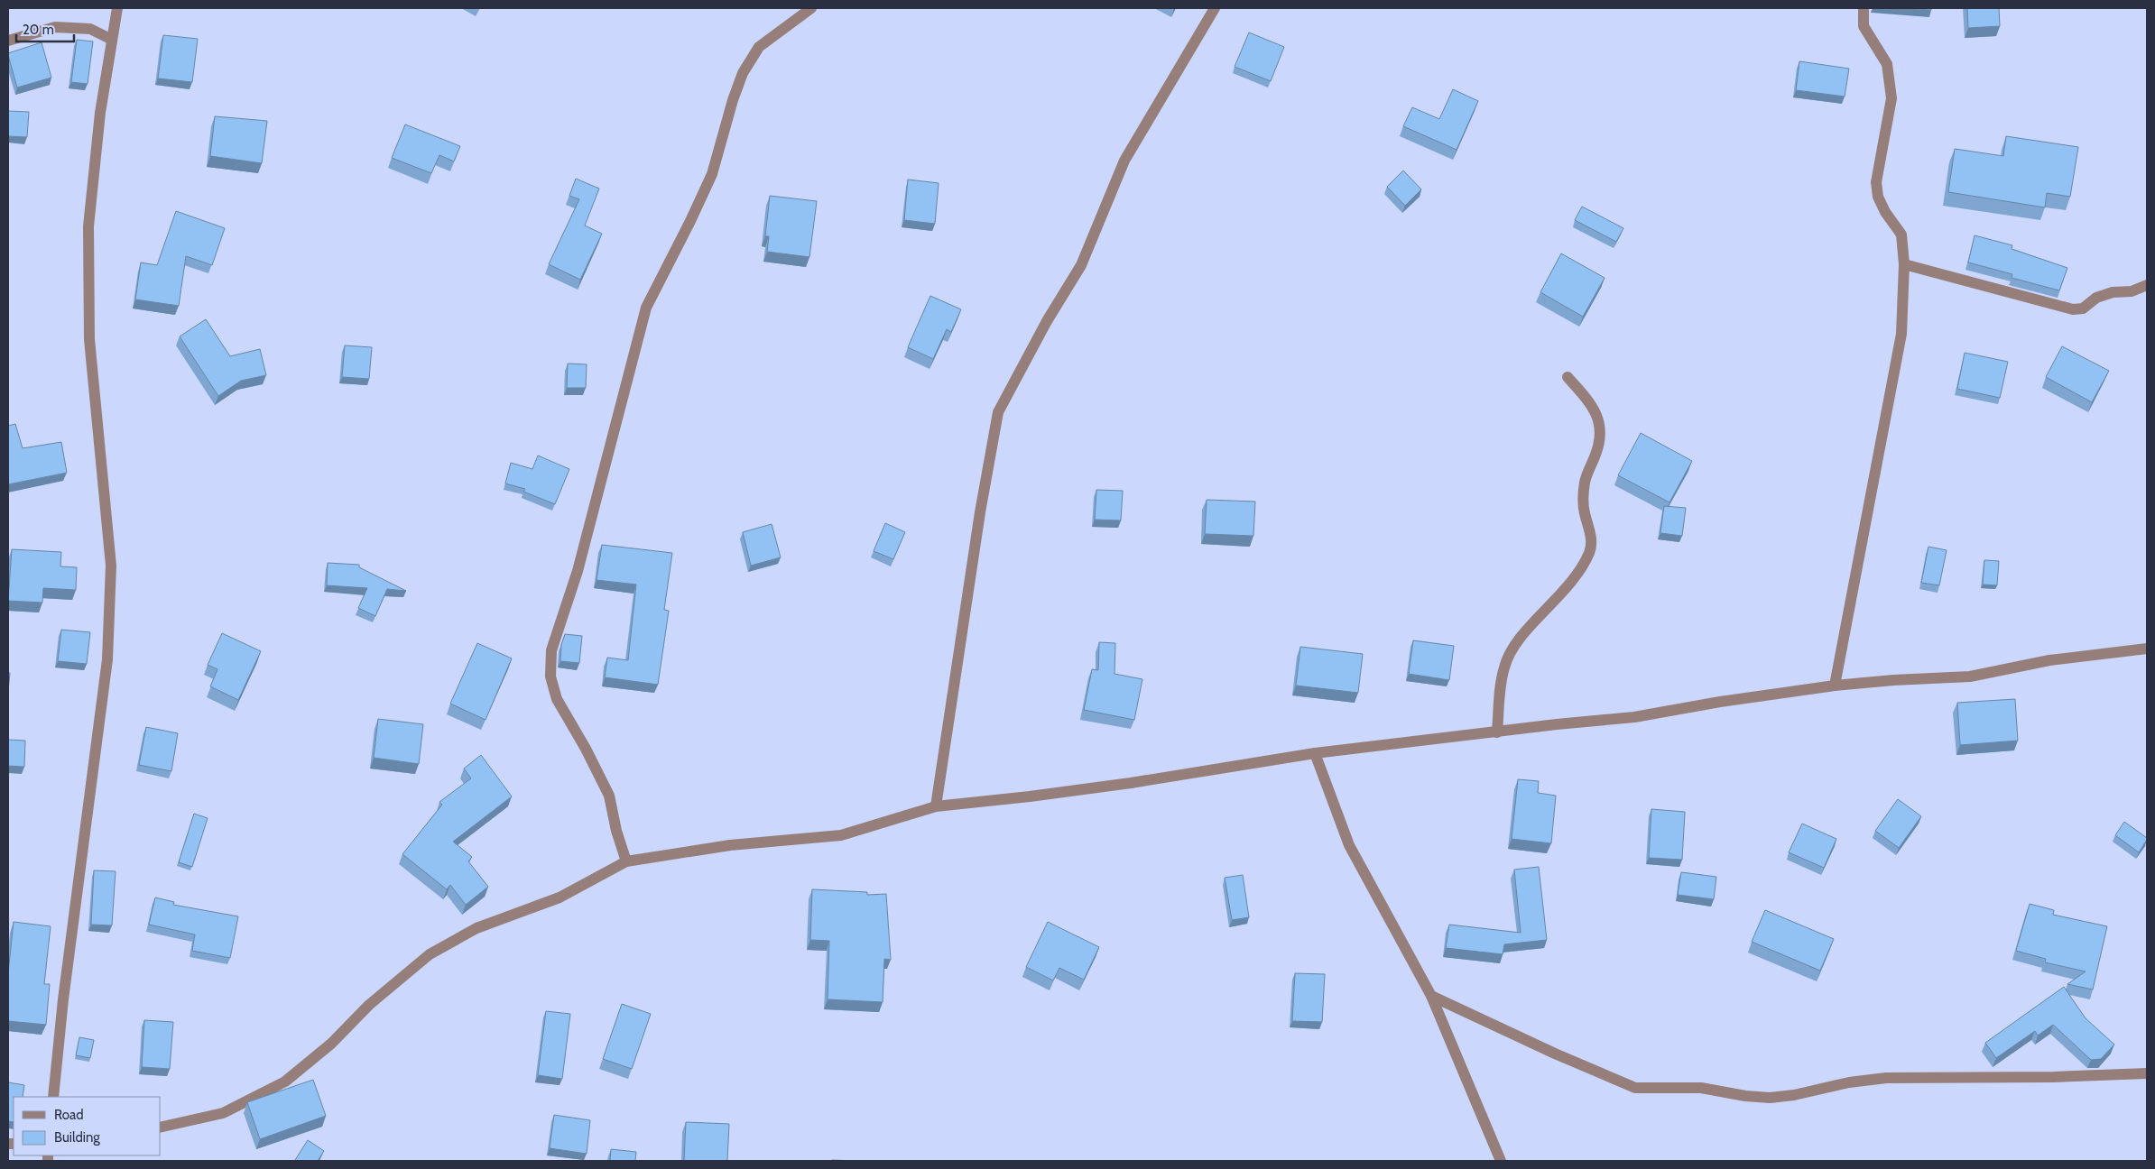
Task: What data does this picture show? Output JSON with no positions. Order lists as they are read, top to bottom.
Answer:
{
  "legend": ["Road", "Building"],
  "scale_bar": "20 m"
}
